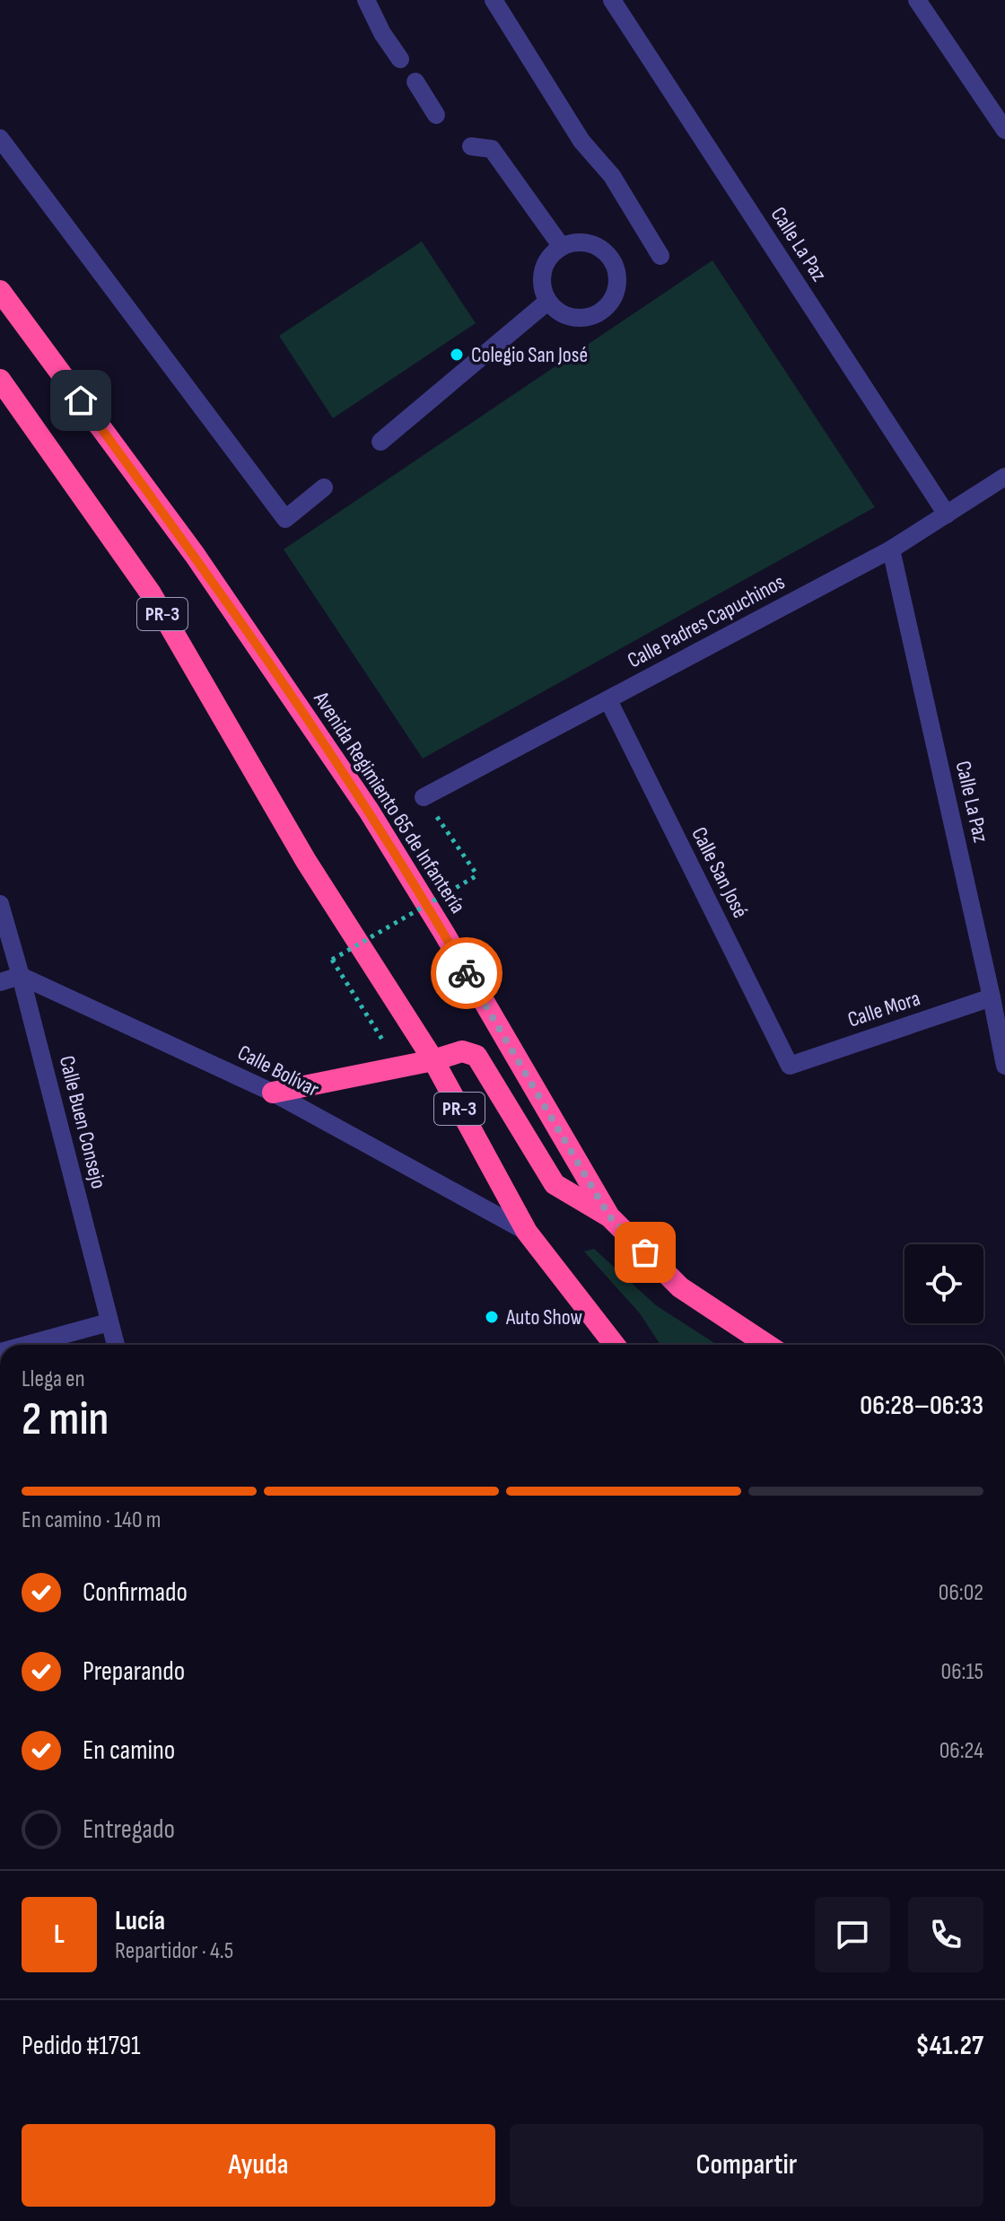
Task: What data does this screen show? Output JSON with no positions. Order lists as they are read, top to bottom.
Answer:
{
  "streets": {
    "highway": ["PR-3", "Avenida Regimiento 65 de Infantería"],
    "street": [
      "Calle La Paz",
      "Calle Padres Capuchinos",
      "Calle San José",
      "Calle Mora",
      "Calle Bolívar",
      "Calle Buen Consejo"
    ]
  },
  "crossings": [
    ["Calle La Paz", "Calle Padres Capuchinos"],
    ["Calle La Paz", "Calle Mora"],
    ["PR-3", "Calle Bolívar"],
    ["Calle Padres Capuchinos", "Calle San José"],
    ["Calle San José", "Calle Mora"],
    ["Calle Bolívar", "Calle Buen Consejo"]
  ],
  "places": ["Colegio San José", "Auto Show"],
  "page": {
    "heading": ["2 min", "Llega en", "06:28–06:33"],
    "panel": [
      "Lucía",
      "Repartidor · 4.5",
      "Pedido #1791",
      "$41.27"
    ],
    "bar": "En camino · 140 m",
    "list": [
      ["Confirmado", "06:02"],
      ["Preparando", "06:15"],
      ["En camino", "06:24"],
      "Entregado"
    ],
    "round": "L",
    "buttons": ["Ayuda", "Compartir"]
  }
}
